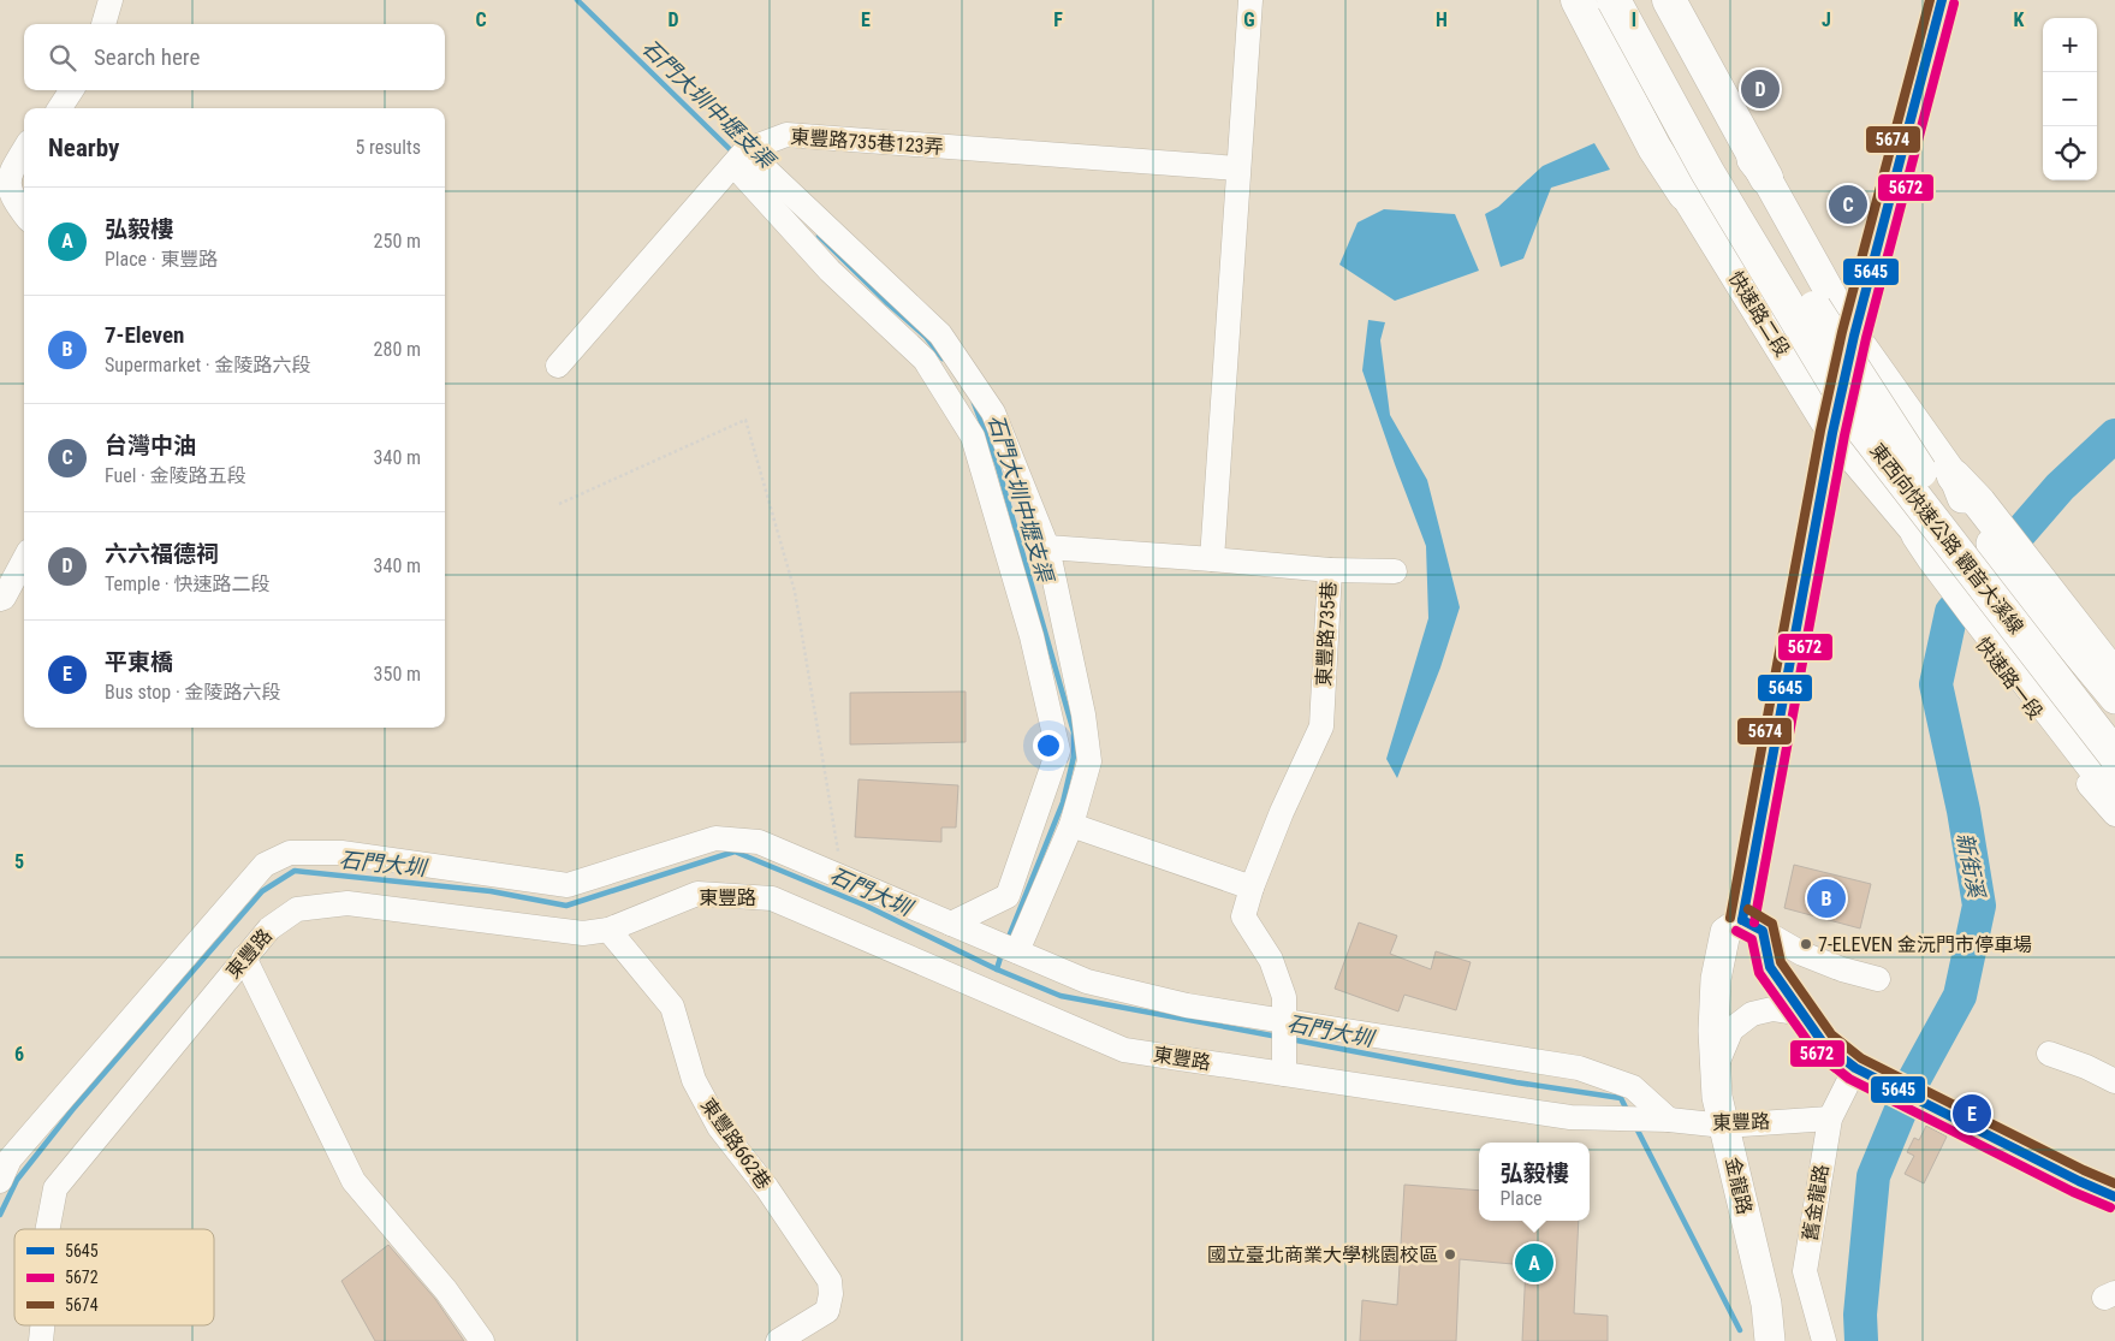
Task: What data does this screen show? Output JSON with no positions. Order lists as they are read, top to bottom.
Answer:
{
  "streets": {
    "highway": ["東西向快速公路 觀音大溪線"],
    "main road": ["快速路二段", "快速路一段", "金龍路"],
    "street": [
      "東豐路735巷123弄",
      "東豐路735巷",
      "東豐路",
      "東豐路662巷",
      "舊金龍路"
    ]
  },
  "crossings": [
    ["東豐路735巷", "東豐路"],
    ["東豐路", "東豐路662巷"],
    ["東豐路", "金龍路"],
    ["東豐路", "舊金龍路"],
    ["金龍路", "舊金龍路"]
  ],
  "water": ["石門大圳中壢支渠", "石門大圳", "新街溪"],
  "places": ["7-ELEVEN 金沅門市停車場", "國立臺北商業大學桃園校區"],
  "lines": ["transit line 5645", "transit line 5674", "transit line 5672"],
  "legend": ["5645", "5672", "5674"],
  "page": {
    "map_buttons": ["+", "−"],
    "search": "Search here",
    "pins": [
      "D",
      "C",
      "B",
      "E",
      "A"
    ],
    "heading": ["Nearby", "5 results"],
    "list": [
      {
        "mark": "A",
        "name": "弘毅樓",
        "note": "Place · 東豐路",
        "value": "250 m"
      },
      {
        "mark": "B",
        "name": "7-Eleven",
        "note": "Supermarket · 金陵路六段",
        "value": "280 m"
      },
      {
        "mark": "C",
        "name": "台灣中油",
        "note": "Fuel · 金陵路五段",
        "value": "340 m"
      },
      {
        "mark": "D",
        "name": "六六福德祠",
        "note": "Temple · 快速路二段",
        "value": "340 m"
      },
      {
        "mark": "E",
        "name": "平東橋",
        "note": "Bus stop · 金陵路六段",
        "value": "350 m"
      }
    ],
    "popup": ["弘毅樓", "Place"]
  },
  "grid": {
    "columns": [
      "C",
      "D",
      "E",
      "F",
      "G",
      "H",
      "I",
      "J",
      "K"
    ],
    "rows": ["5", "6"]
  }
}
